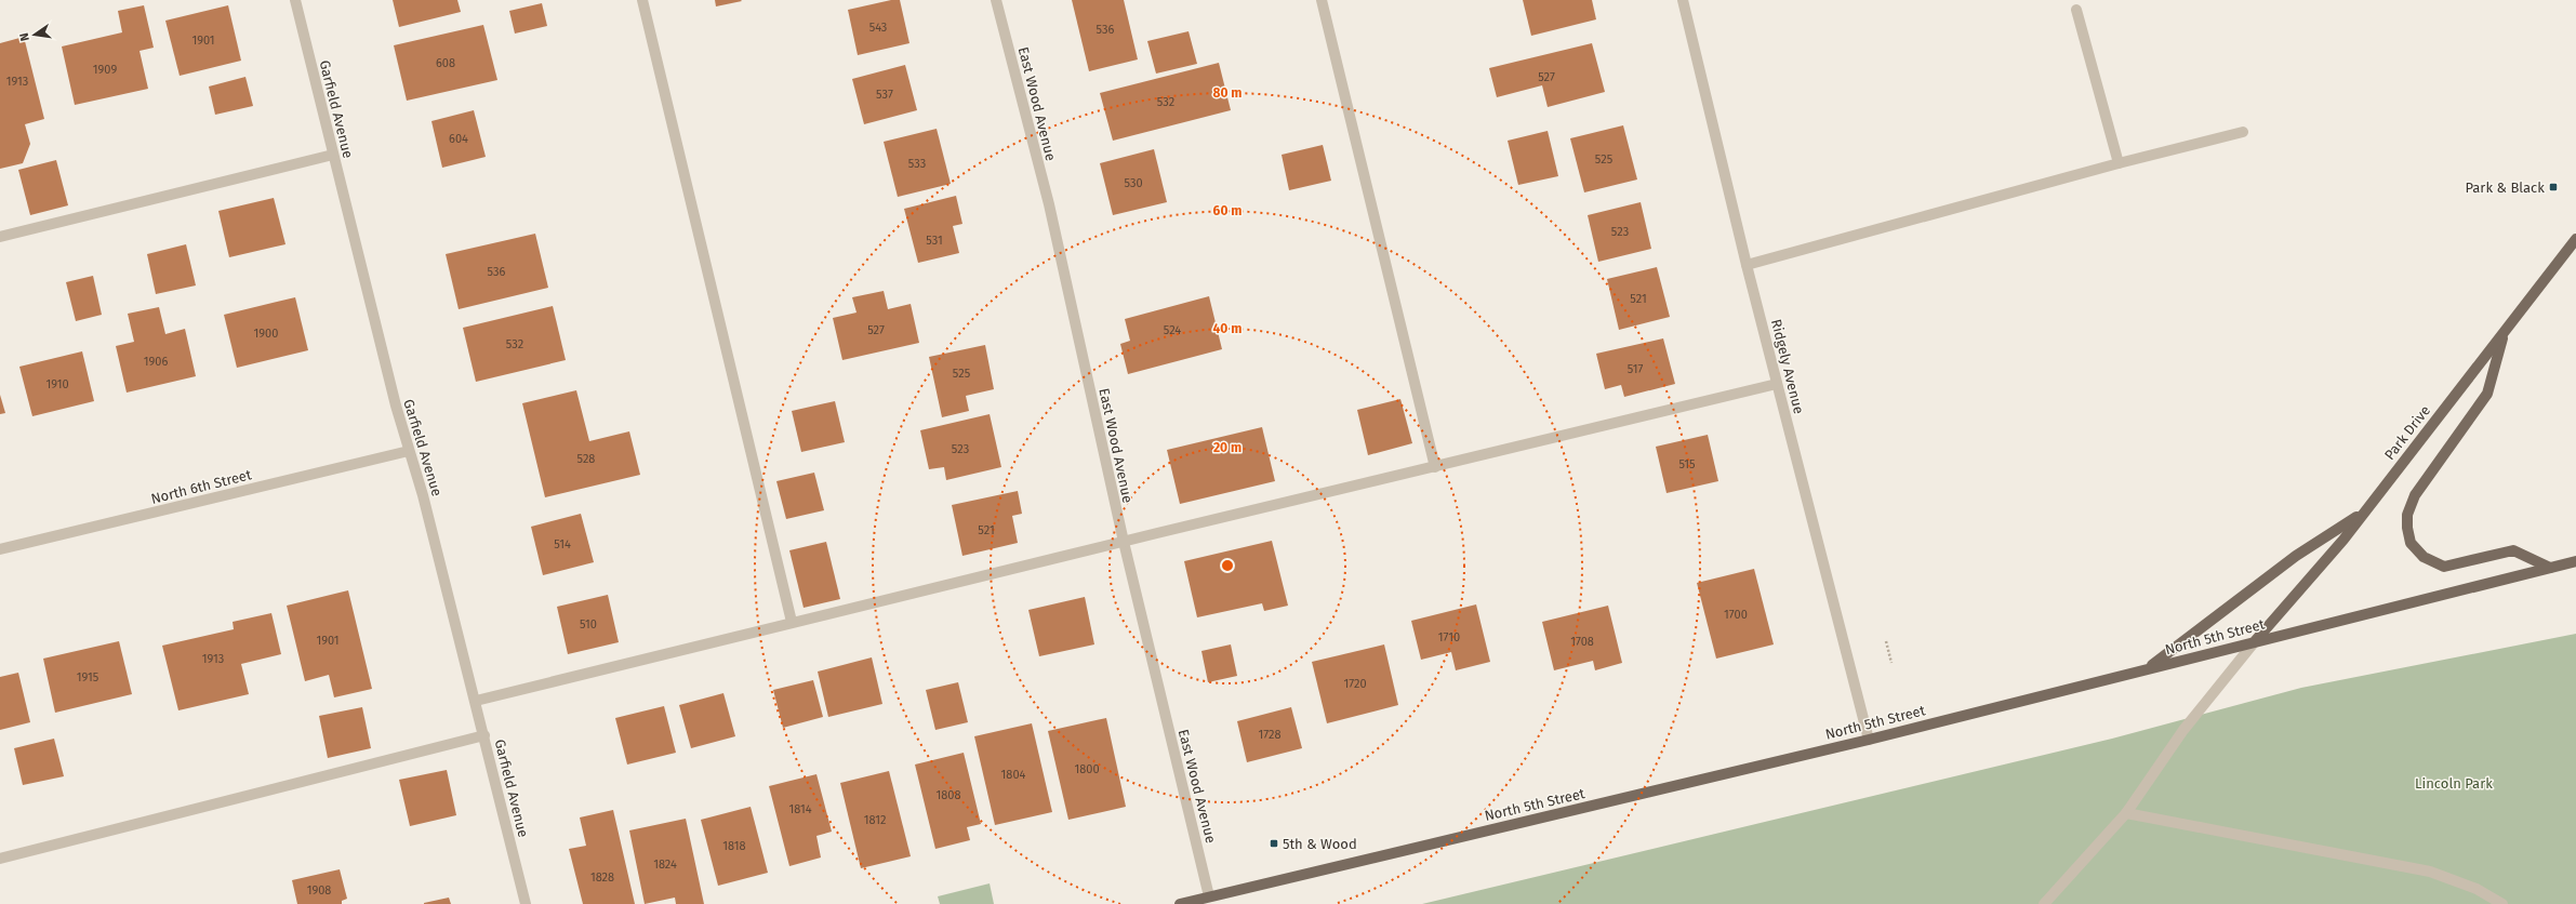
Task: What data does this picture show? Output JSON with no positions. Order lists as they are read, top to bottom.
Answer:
{
  "streets": {
    "main road": ["Park Drive", "North 5th Street"],
    "street": [
      "East Wood Avenue",
      "Garfield Avenue",
      "Ridgely Avenue",
      "North 6th Street"
    ]
  },
  "crossings": [
    ["East Wood Avenue", "North 5th Street"],
    ["Garfield Avenue", "North 6th Street"],
    ["Ridgely Avenue", "North 5th Street"],
    ["Park Drive", "North 5th Street"]
  ],
  "parks": ["Lincoln Park"],
  "places": {
    "transit": ["Park & Black", "5th & Wood"]
  },
  "house_numbers": [
    "543",
    "536",
    "1901",
    "608",
    "1909",
    "527",
    "1913",
    "537",
    "532",
    "604",
    "525",
    "533",
    "530",
    "523",
    "531",
    "536",
    "521",
    "527",
    "524",
    "1900",
    "532",
    "1906",
    "517",
    "525",
    "1910",
    "523",
    "528",
    "515",
    "521",
    "514",
    "1700",
    "510",
    "1710",
    "1901",
    "1708",
    "1913",
    "1915",
    "1720",
    "1728",
    "1800",
    "1804",
    "1808",
    "1814",
    "1812",
    "1818",
    "1824",
    "1828",
    "1908"
  ],
  "north": "left",
  "rings": [
    "80 m",
    "60 m",
    "40 m",
    "20 m"
  ]
}
